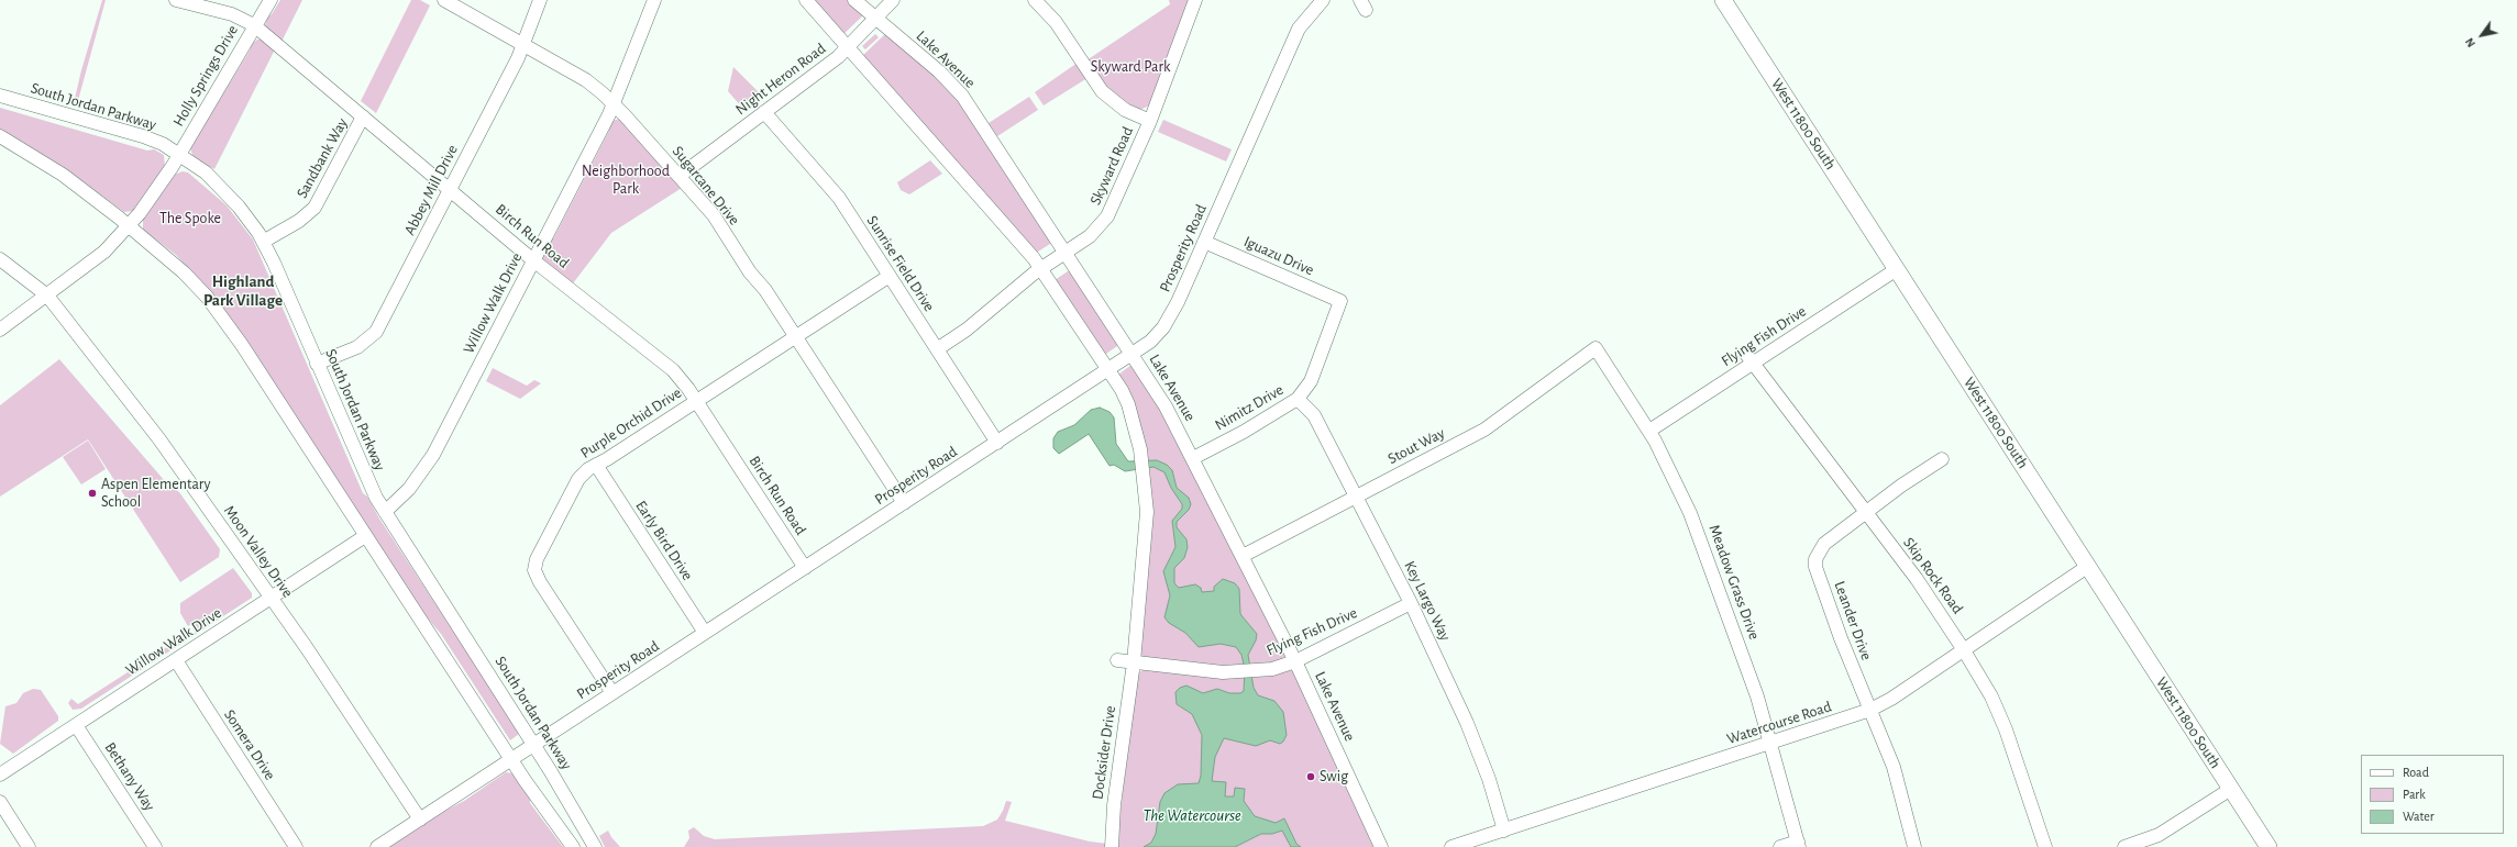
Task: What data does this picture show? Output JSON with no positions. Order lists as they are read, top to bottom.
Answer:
{
  "streets": {
    "main road": ["West 11800 South"],
    "street": [
      "Lake Avenue",
      "Holly Springs Drive",
      "Night Heron Road",
      "South Jordan Parkway",
      "Sandbank Way",
      "Skyward Road",
      "Sugarcane Drive",
      "Abbey Mill Drive",
      "Birch Run Road",
      "Prosperity Road",
      "Iguazu Drive",
      "Sunrise Field Drive",
      "Willow Walk Drive",
      "Flying Fish Drive",
      "Nimitz Drive",
      "Purple Orchid Drive",
      "Stout Way",
      "Early Bird Drive",
      "Moon Valley Drive",
      "Skip Rock Road",
      "Meadow Grass Drive",
      "Key Largo Way",
      "Leander Drive",
      "Watercourse Road",
      "Somera Drive",
      "Docksider Drive",
      "Bethany Way"
    ]
  },
  "crossings": [
    ["Lake Avenue", "Night Heron Road"],
    ["Lake Avenue", "Skyward Road"],
    ["Lake Avenue", "Prosperity Road"],
    ["Lake Avenue", "Flying Fish Drive"],
    ["Lake Avenue", "Nimitz Drive"],
    ["Lake Avenue", "Stout Way"],
    ["Holly Springs Drive", "South Jordan Parkway"],
    ["Holly Springs Drive", "Birch Run Road"],
    ["Holly Springs Drive", "Moon Valley Drive"],
    ["Night Heron Road", "Sugarcane Drive"],
    ["Night Heron Road", "Sunrise Field Drive"],
    ["South Jordan Parkway", "Sandbank Way"],
    ["South Jordan Parkway", "Abbey Mill Drive"],
    ["South Jordan Parkway", "Prosperity Road"],
    ["South Jordan Parkway", "Willow Walk Drive"],
    ["West 11800 South", "Flying Fish Drive"],
    ["West 11800 South", "Watercourse Road"],
    ["Sandbank Way", "Birch Run Road"],
    ["Skyward Road", "Sunrise Field Drive"],
    ["Sugarcane Drive", "Abbey Mill Drive"],
    ["Sugarcane Drive", "Prosperity Road"],
    ["Sugarcane Drive", "Willow Walk Drive"],
    ["Sugarcane Drive", "Purple Orchid Drive"],
    ["Abbey Mill Drive", "Birch Run Road"],
    ["Birch Run Road", "Prosperity Road"],
    ["Birch Run Road", "Willow Walk Drive"],
    ["Birch Run Road", "Purple Orchid Drive"],
    ["Prosperity Road", "Iguazu Drive"],
    ["Prosperity Road", "Sunrise Field Drive"],
    ["Prosperity Road", "Purple Orchid Drive"],
    ["Prosperity Road", "Early Bird Drive"],
    ["Prosperity Road", "Moon Valley Drive"],
    ["Iguazu Drive", "Nimitz Drive"],
    ["Sunrise Field Drive", "Purple Orchid Drive"],
    ["Willow Walk Drive", "Moon Valley Drive"],
    ["Willow Walk Drive", "Somera Drive"],
    ["Willow Walk Drive", "Bethany Way"],
    ["Flying Fish Drive", "Skip Rock Road"],
    ["Flying Fish Drive", "Meadow Grass Drive"],
    ["Flying Fish Drive", "Key Largo Way"],
    ["Flying Fish Drive", "Docksider Drive"],
    ["Nimitz Drive", "Key Largo Way"],
    ["Purple Orchid Drive", "Early Bird Drive"],
    ["Stout Way", "Meadow Grass Drive"],
    ["Stout Way", "Key Largo Way"],
    ["Skip Rock Road", "Leander Drive"],
    ["Skip Rock Road", "Watercourse Road"],
    ["Meadow Grass Drive", "Watercourse Road"],
    ["Key Largo Way", "Watercourse Road"],
    ["Leander Drive", "Watercourse Road"]
  ],
  "districts": ["Highland Park Village"],
  "water": ["The Watercourse"],
  "parks": ["Skyward Park", "Neighborhood Park", "The Spoke"],
  "places": ["Aspen Elementary School", "Swig"],
  "legend": ["Road", "Park", "Water"],
  "north": "bottom left"
}
